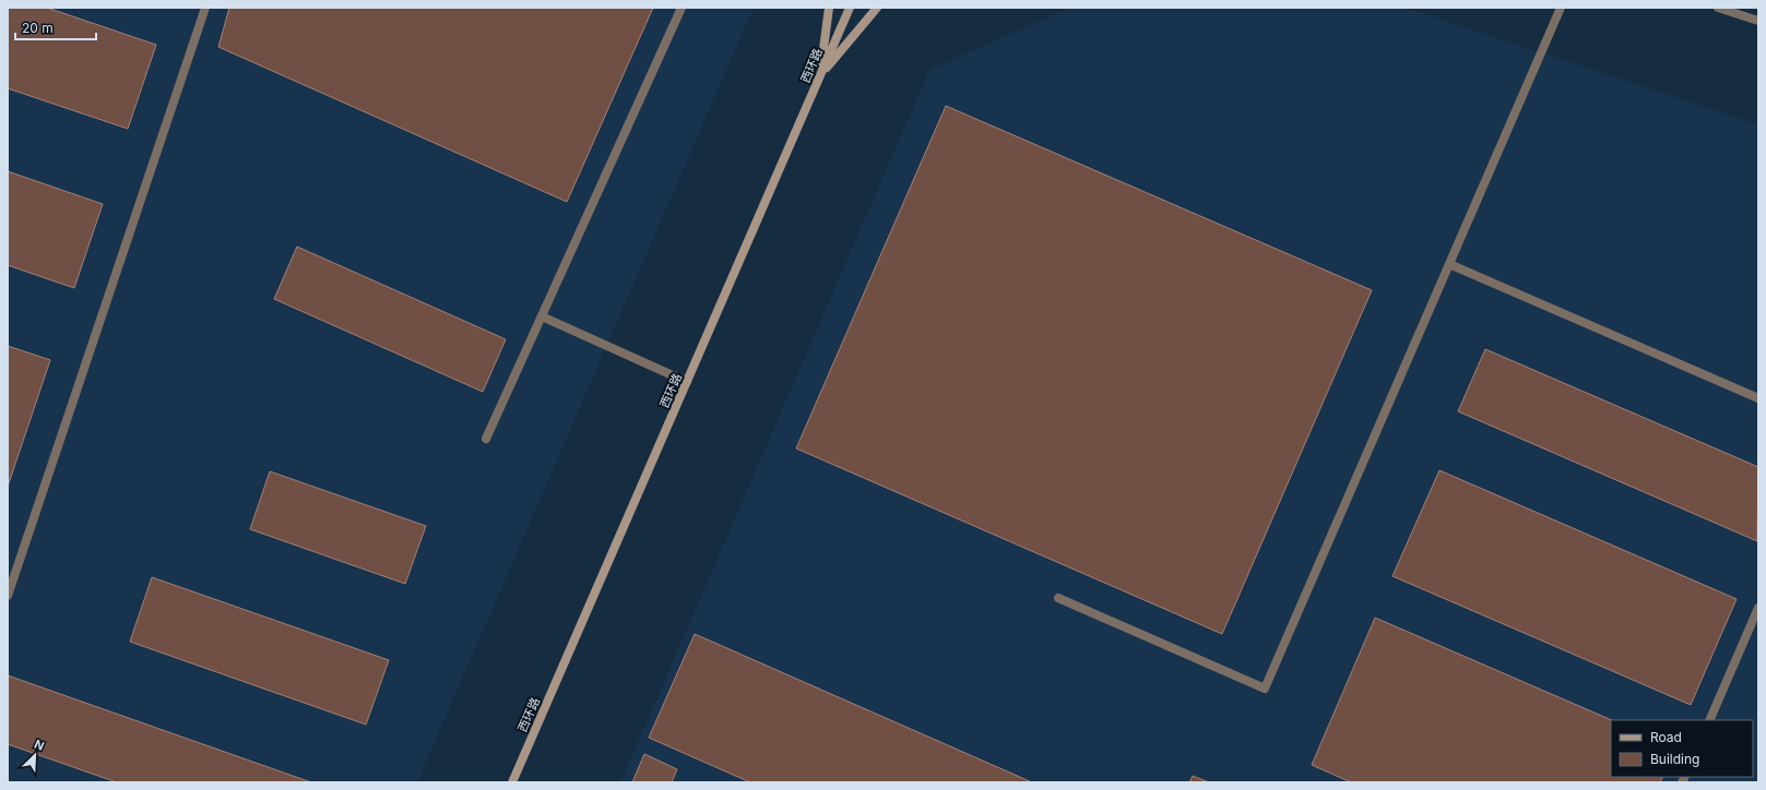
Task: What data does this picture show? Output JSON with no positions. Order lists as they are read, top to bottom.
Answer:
{
  "streets": {
    "main road": ["西环路"]
  },
  "legend": ["Road", "Building"],
  "scale_bar": "20 m",
  "north": "top right"
}
